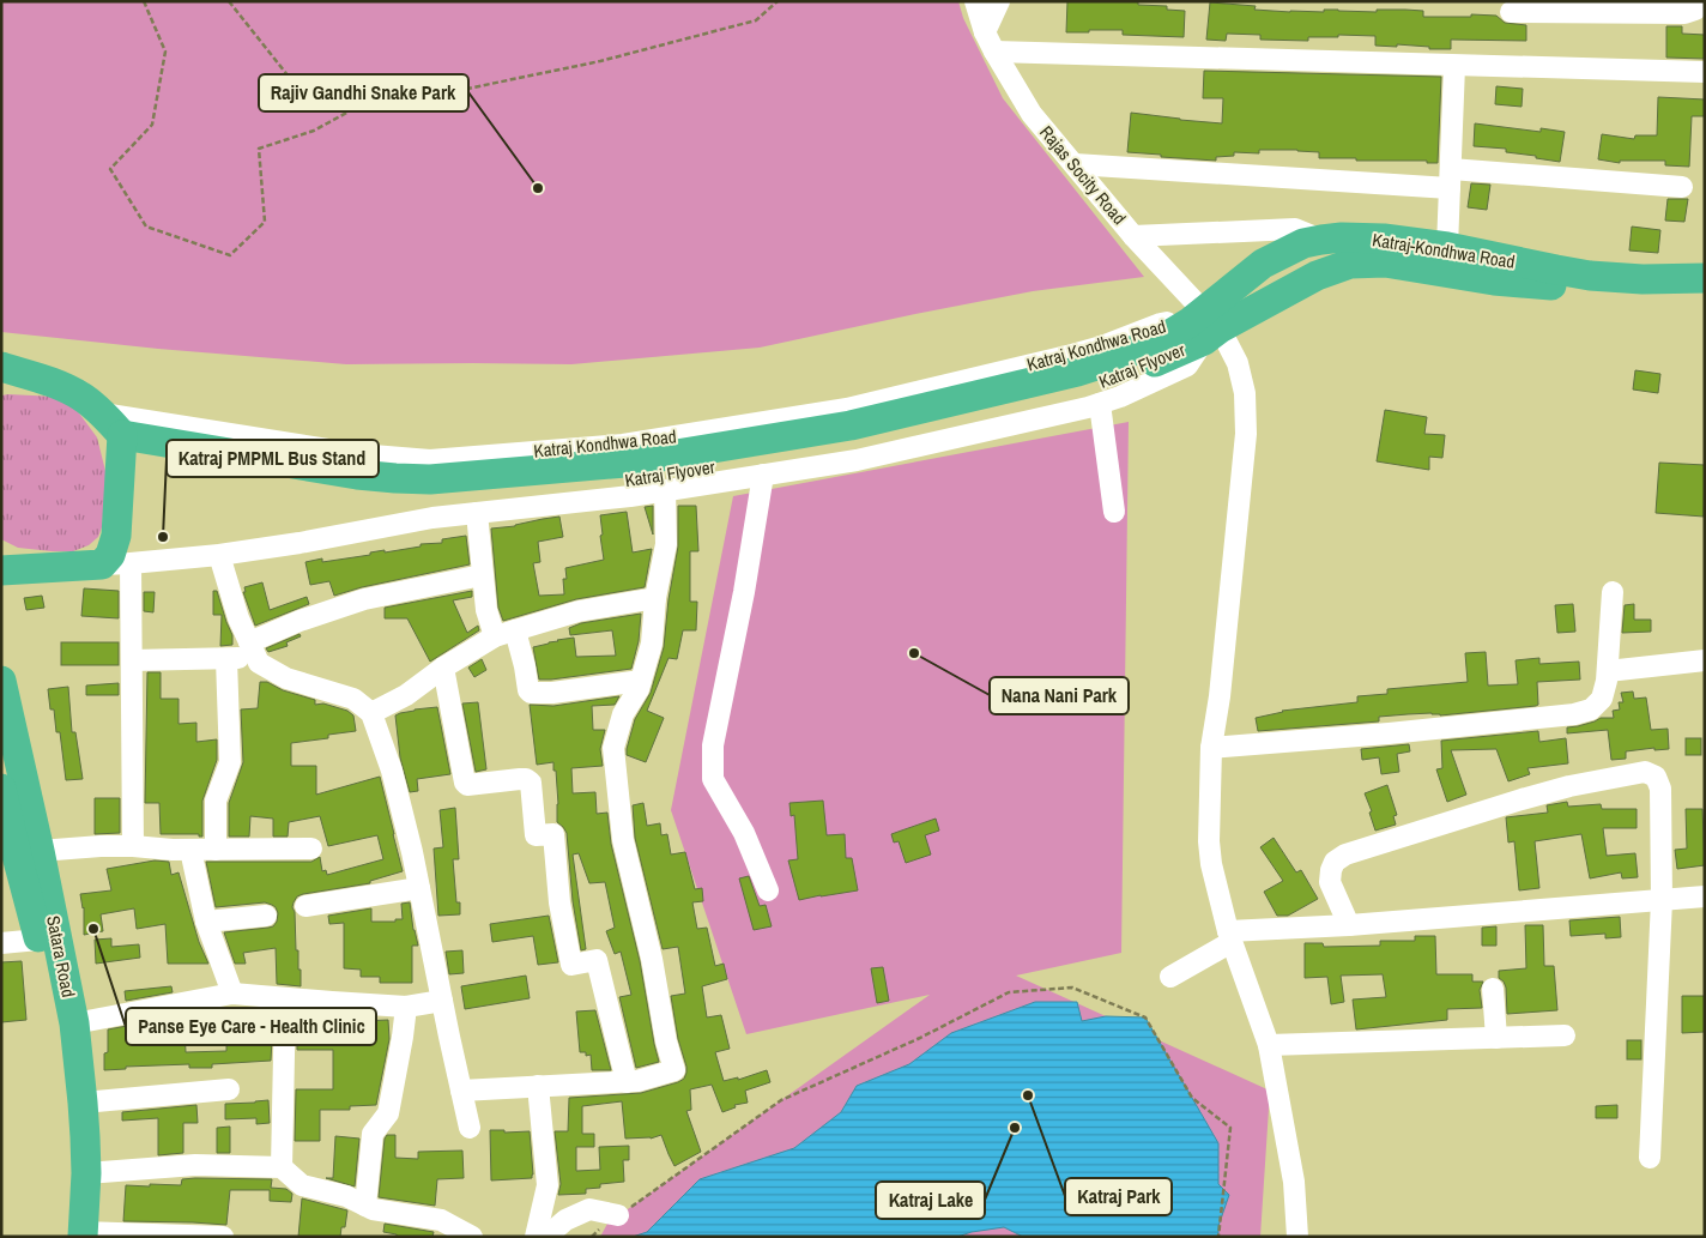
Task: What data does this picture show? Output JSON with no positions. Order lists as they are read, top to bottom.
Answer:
{
  "streets": {
    "highway": [
      "Katraj-Kondhwa Road",
      "Katraj Kondhwa Road",
      "Katraj Flyover",
      "Satara Road"
    ],
    "street": ["Rajas Socity Road"]
  },
  "crossings": [
    ["Rajas Socity Road", "Katraj-Kondhwa Road"],
    ["Rajas Socity Road", "Katraj Kondhwa Road"],
    ["Rajas Socity Road", "Katraj Flyover"],
    ["Katraj-Kondhwa Road", "Katraj Kondhwa Road"],
    ["Katraj-Kondhwa Road", "Katraj Flyover"],
    ["Katraj Kondhwa Road", "Katraj Flyover"]
  ],
  "places": [
    "Rajiv Gandhi Snake Park",
    "Katraj PMPML Bus Stand",
    "Nana Nani Park",
    "Panse Eye Care - Health Clinic",
    "Katraj Park",
    "Katraj Lake"
  ]
}
